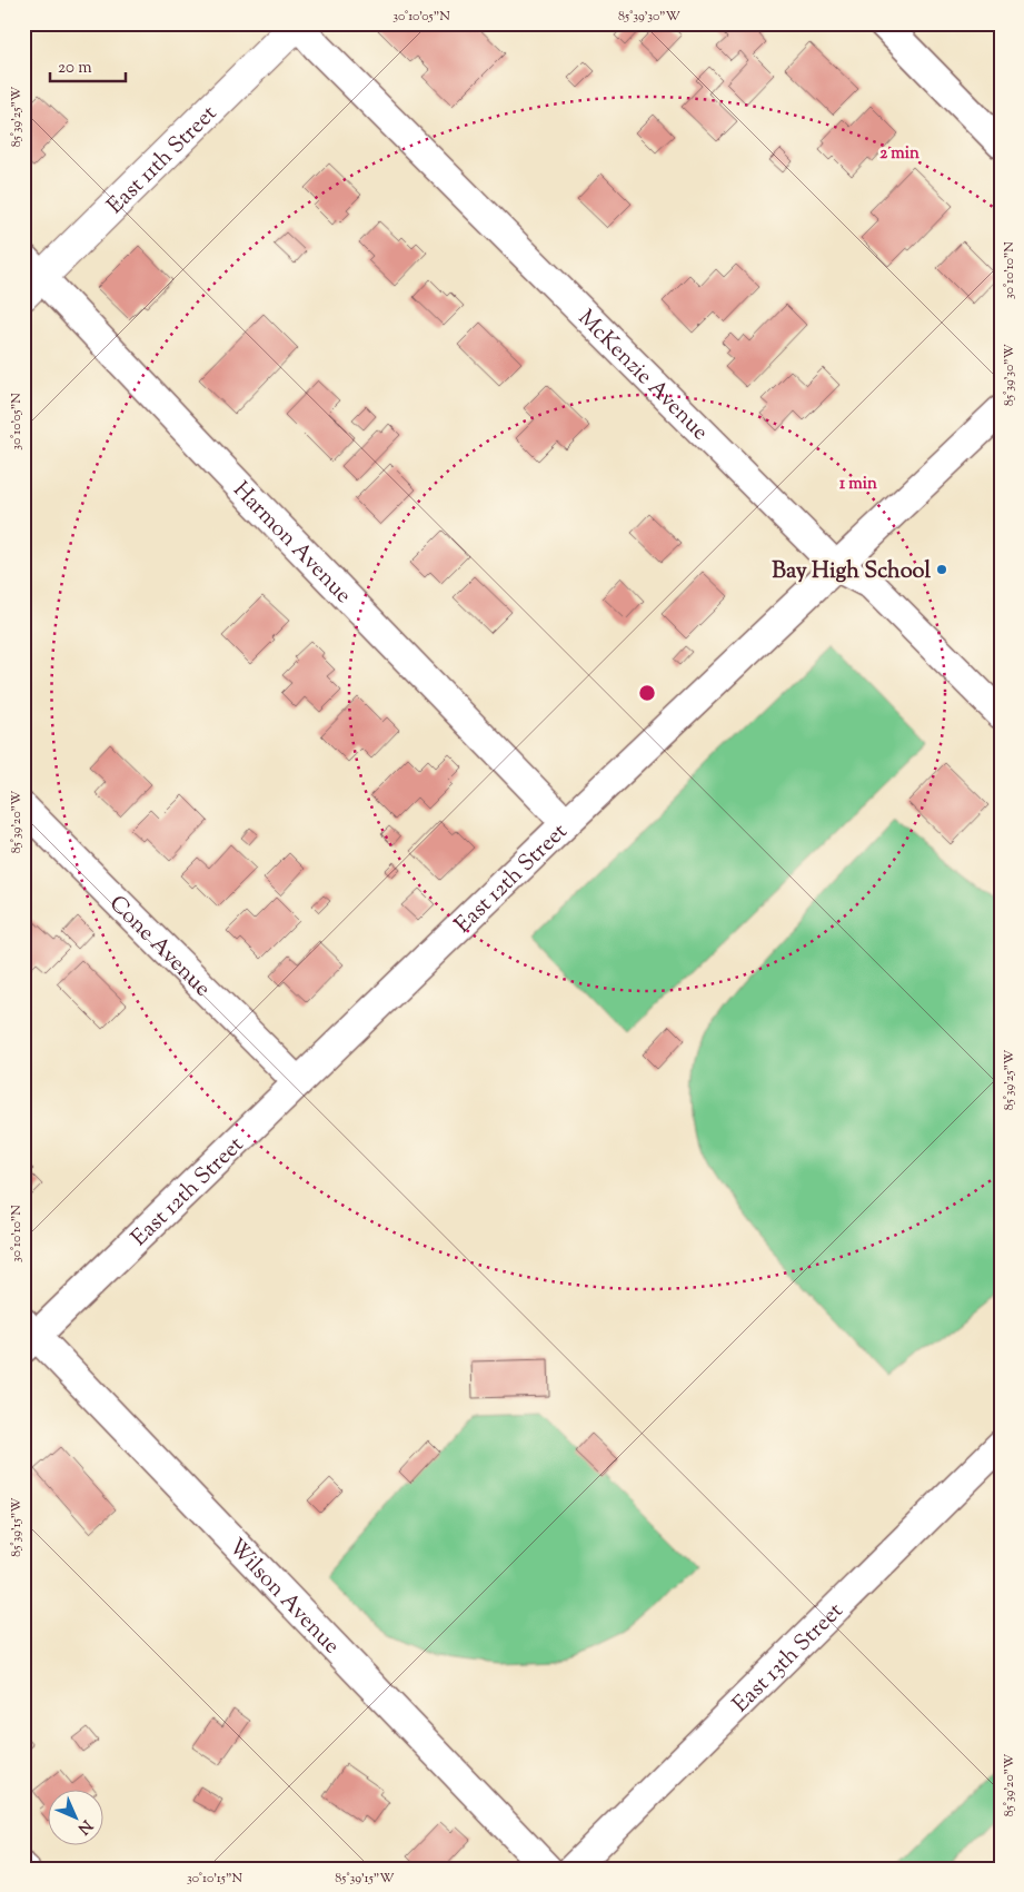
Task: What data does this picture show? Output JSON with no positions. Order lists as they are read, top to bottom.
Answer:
{
  "streets": {
    "main road": ["East 11th Street"],
    "street": [
      "McKenzie Avenue",
      "Harmon Avenue",
      "East 12th Street",
      "Cone Avenue",
      "Wilson Avenue",
      "East 13th Street"
    ]
  },
  "crossings": [
    ["East 11th Street", "McKenzie Avenue"],
    ["East 11th Street", "Harmon Avenue"],
    ["McKenzie Avenue", "East 12th Street"],
    ["Harmon Avenue", "East 12th Street"],
    ["East 12th Street", "Cone Avenue"],
    ["East 12th Street", "Wilson Avenue"]
  ],
  "places": ["Bay High School"],
  "scale_bar": "20 m",
  "north": "bottom right",
  "coordinates": [
    "30°10'05\"N",
    "85°39'30\"W",
    "85°39'25\"W",
    "30°10'10\"N",
    "85°39'20\"W",
    "85°39'15\"W",
    "30°10'15\"N"
  ],
  "rings": ["2 min", "1 min"]
}
